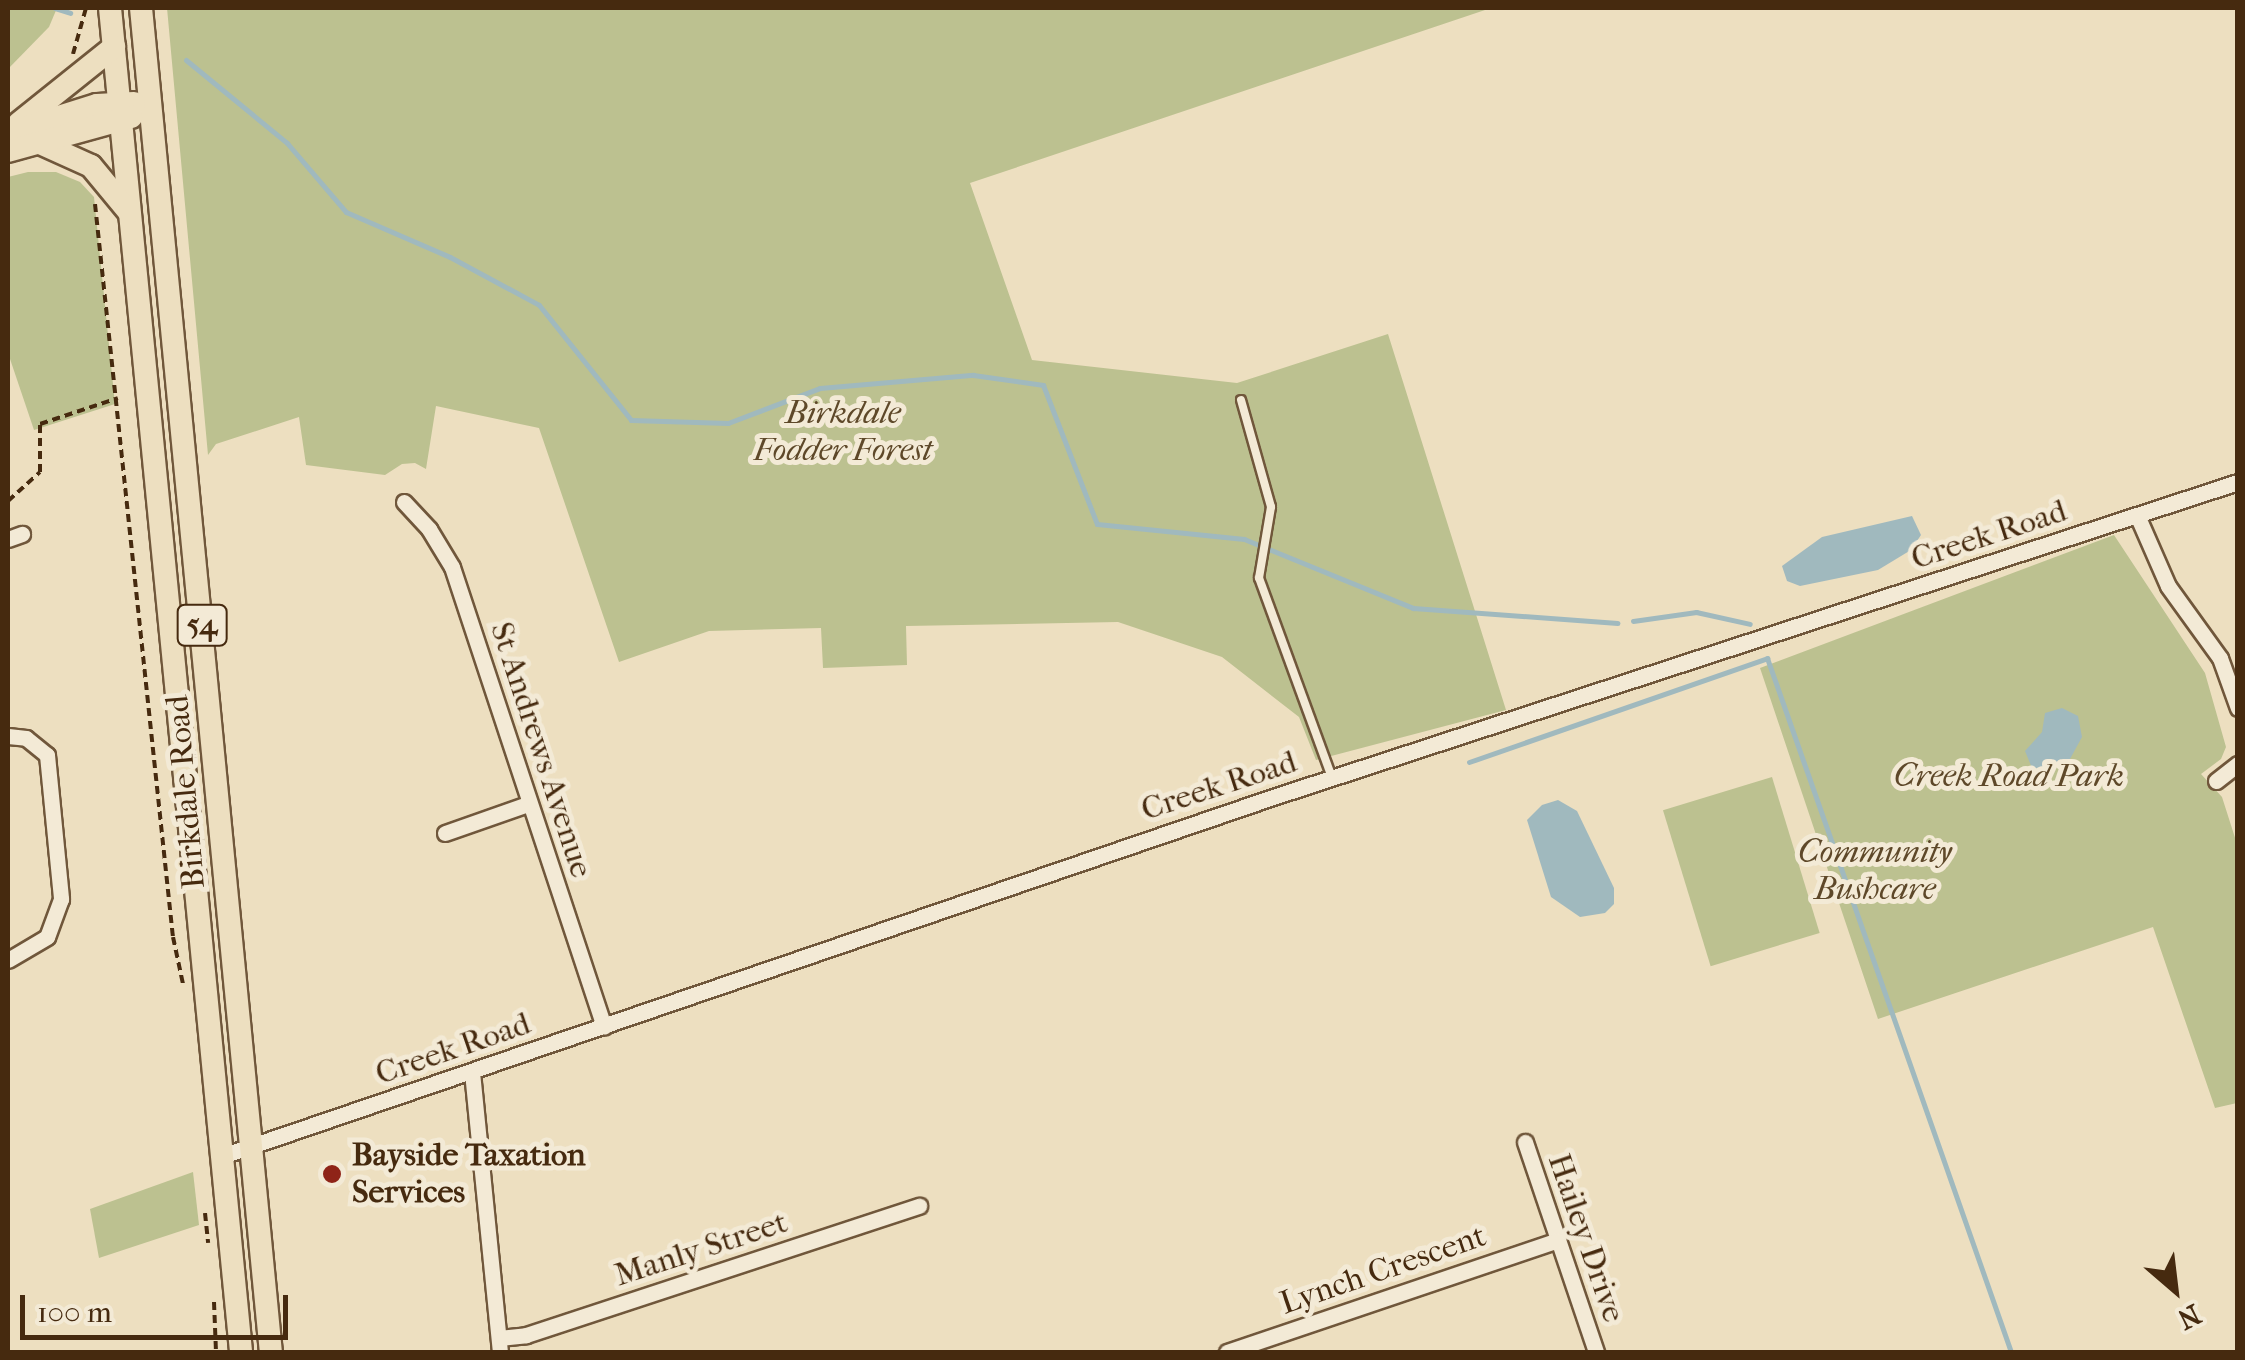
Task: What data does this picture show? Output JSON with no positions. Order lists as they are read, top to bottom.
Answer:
{
  "streets": {
    "main road": ["54", "Birkdale Road"],
    "street": [
      "Creek Road",
      "St Andrews Avenue",
      "Hailey Drive",
      "Manly Street",
      "Lynch Crescent"
    ]
  },
  "crossings": [
    ["Creek Road", "St Andrews Avenue"],
    ["Creek Road", "Birkdale Road"],
    ["54", "Birkdale Road"],
    ["Hailey Drive", "Lynch Crescent"]
  ],
  "parks": ["Birkdale Fodder Forest", "Creek Road Park", "Community Bushcare"],
  "places": ["Bayside Taxation Services"],
  "scale_bar": "100 m",
  "north": "bottom right"
}
